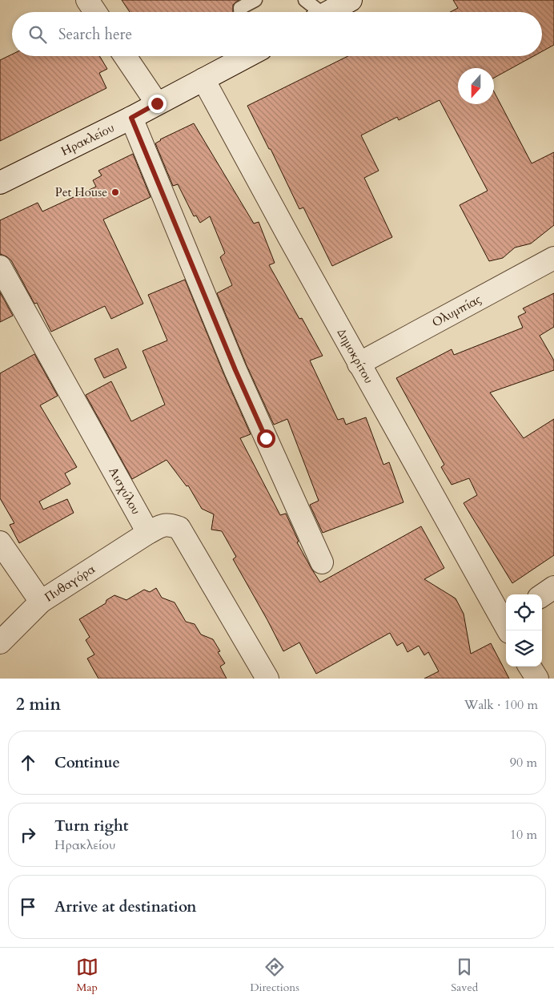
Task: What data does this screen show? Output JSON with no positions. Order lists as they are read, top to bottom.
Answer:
{
  "streets": {
    "street": [
      "Ηρακλείου",
      "Ολυμπίας",
      "Δημοκρίτου",
      "Αισχύλου",
      "Πυθαγόρα"
    ]
  },
  "crossings": [
    ["Ηρακλείου", "Δημοκρίτου"],
    ["Ολυμπίας", "Δημοκρίτου"],
    ["Αισχύλου", "Πυθαγόρα"]
  ],
  "places": ["Pet House"],
  "north": "bottom",
  "page": {
    "search": "Search here",
    "heading": ["2 min", "Walk · 100 m"],
    "list": [
      ["Continue", "90 m"],
      ["Turn right", "Ηρακλείου", "10 m"],
      "Arrive at destination"
    ],
    "nav": ["Map", "Directions", "Saved"]
  }
}
